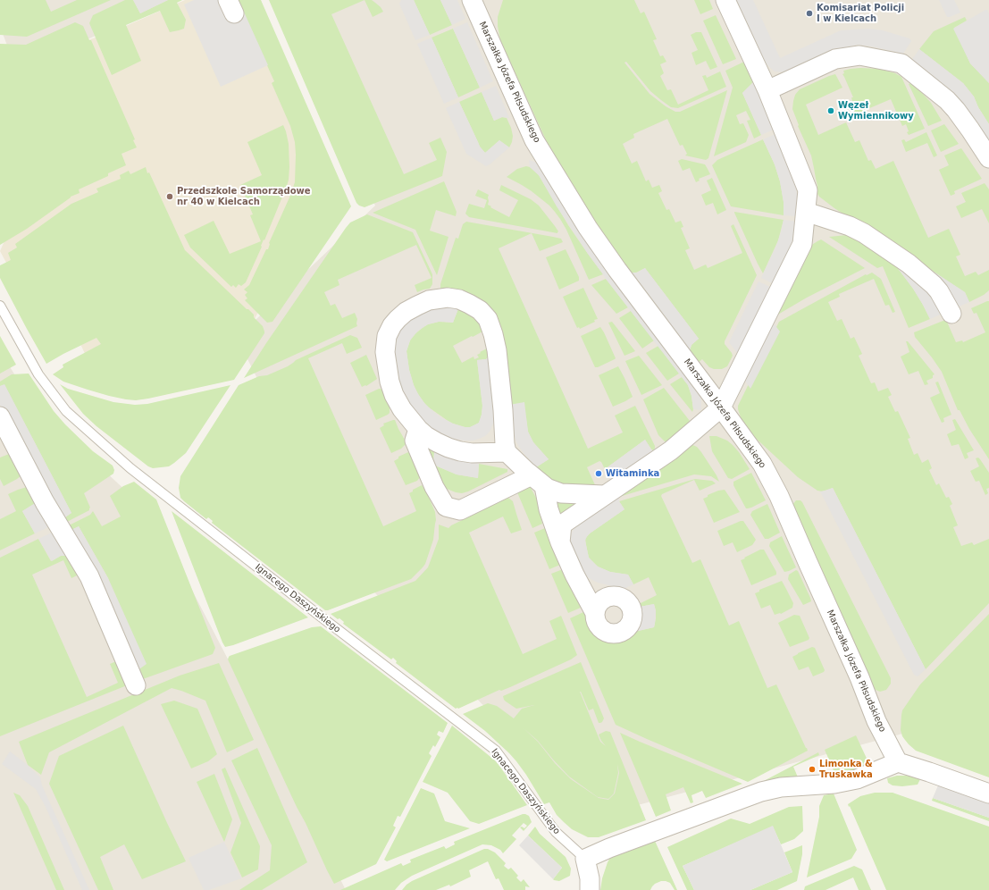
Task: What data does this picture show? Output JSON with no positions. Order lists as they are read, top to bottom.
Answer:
{
  "streets": {
    "street": ["Marszałka Józefa Piłsudskiego"],
    "lane": ["Ignacego Daszyńskiego"]
  },
  "places": [
    "Komisariat Policji I w Kielcach",
    "Węzeł Wymiennikowy",
    "Przedszkole Samorządowe nr 40 w Kielcach",
    "Witaminka",
    "Limonka & Truskawka"
  ]
}
